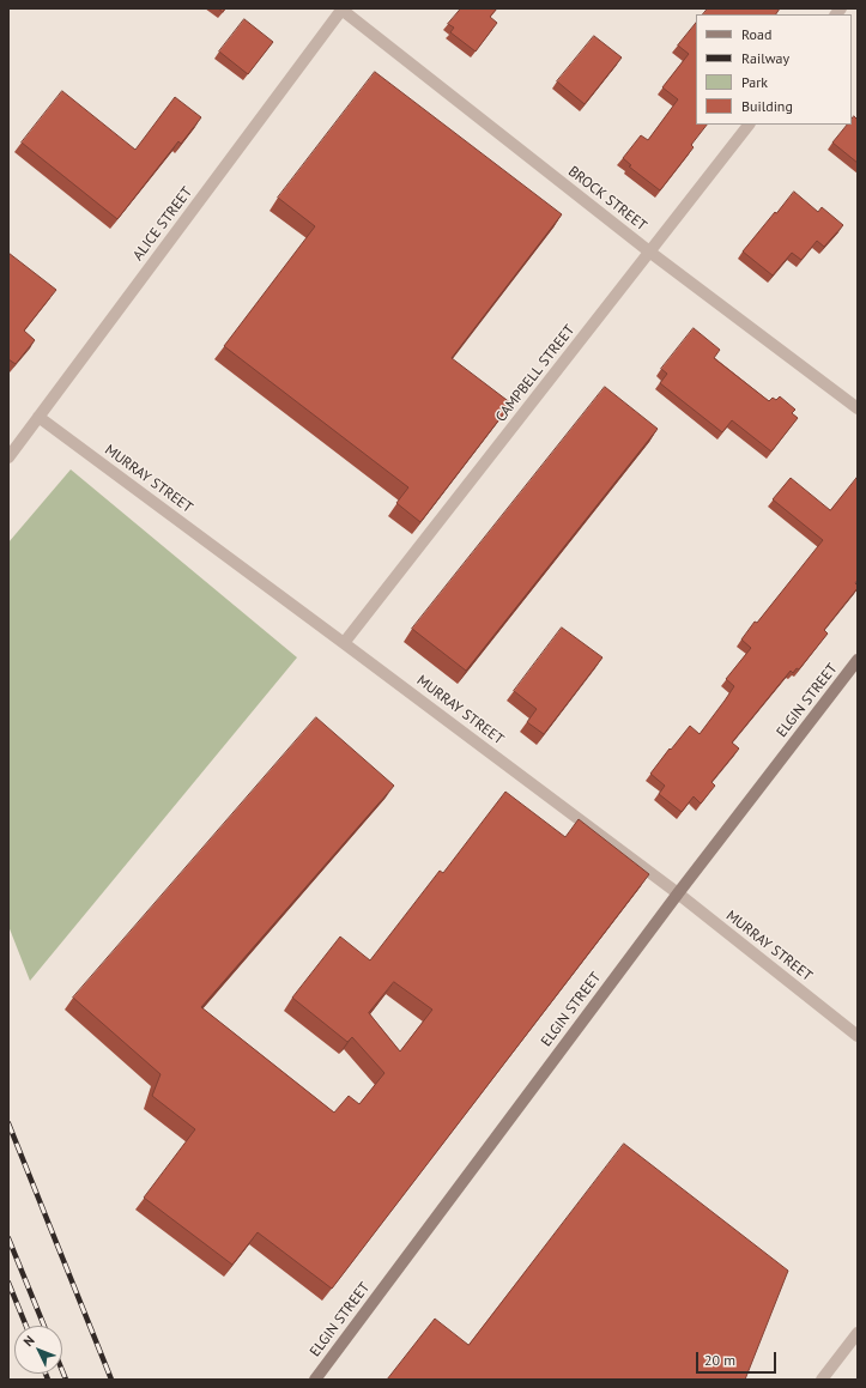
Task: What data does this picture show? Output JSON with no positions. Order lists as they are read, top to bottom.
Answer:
{
  "streets": {
    "main road": ["ELGIN STREET"],
    "street": [
      "BROCK STREET",
      "ALICE STREET",
      "CAMPBELL STREET",
      "MURRAY STREET"
    ]
  },
  "crossings": [
    ["BROCK STREET", "ALICE STREET"],
    ["BROCK STREET", "CAMPBELL STREET"],
    ["ALICE STREET", "MURRAY STREET"],
    ["CAMPBELL STREET", "MURRAY STREET"],
    ["MURRAY STREET", "ELGIN STREET"]
  ],
  "legend": [
    "Road",
    "Railway",
    "Park",
    "Building"
  ],
  "scale_bar": "20 m",
  "north": "top left"
}
